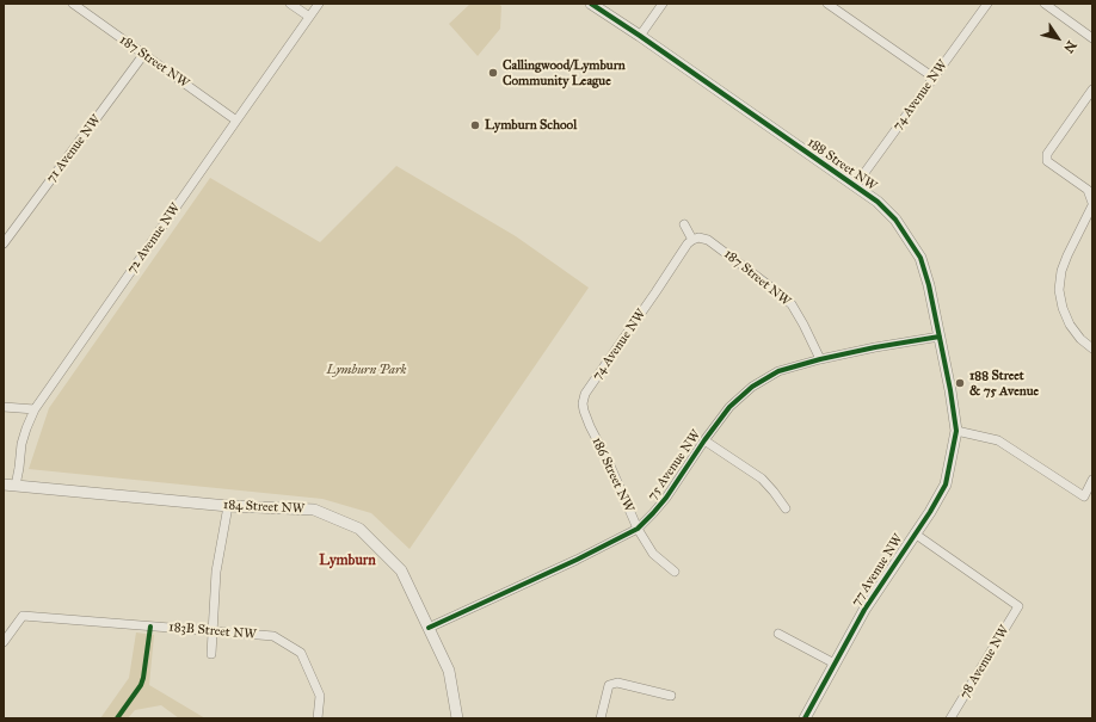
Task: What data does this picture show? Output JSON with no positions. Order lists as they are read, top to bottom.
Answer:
{
  "streets": {
    "street": [
      "187 Street NW",
      "74 Avenue NW",
      "71 Avenue NW",
      "188 Street NW",
      "72 Avenue NW",
      "75 Avenue NW",
      "186 Street NW",
      "184 Street NW",
      "77 Avenue NW",
      "183B Street NW",
      "78 Avenue NW"
    ]
  },
  "crossings": [
    ["187 Street NW", "74 Avenue NW"],
    ["187 Street NW", "71 Avenue NW"],
    ["187 Street NW", "72 Avenue NW"],
    ["187 Street NW", "75 Avenue NW"],
    ["74 Avenue NW", "188 Street NW"],
    ["74 Avenue NW", "186 Street NW"],
    ["188 Street NW", "75 Avenue NW"],
    ["188 Street NW", "77 Avenue NW"],
    ["72 Avenue NW", "184 Street NW"],
    ["75 Avenue NW", "186 Street NW"],
    ["75 Avenue NW", "184 Street NW"],
    ["77 Avenue NW", "78 Avenue NW"]
  ],
  "districts": ["Lymburn"],
  "parks": ["Lymburn Park"],
  "places": ["Callingwood/Lymburn Community League", "Lymburn School", "188 Street & 75 Avenue"],
  "north": "bottom right"
}
